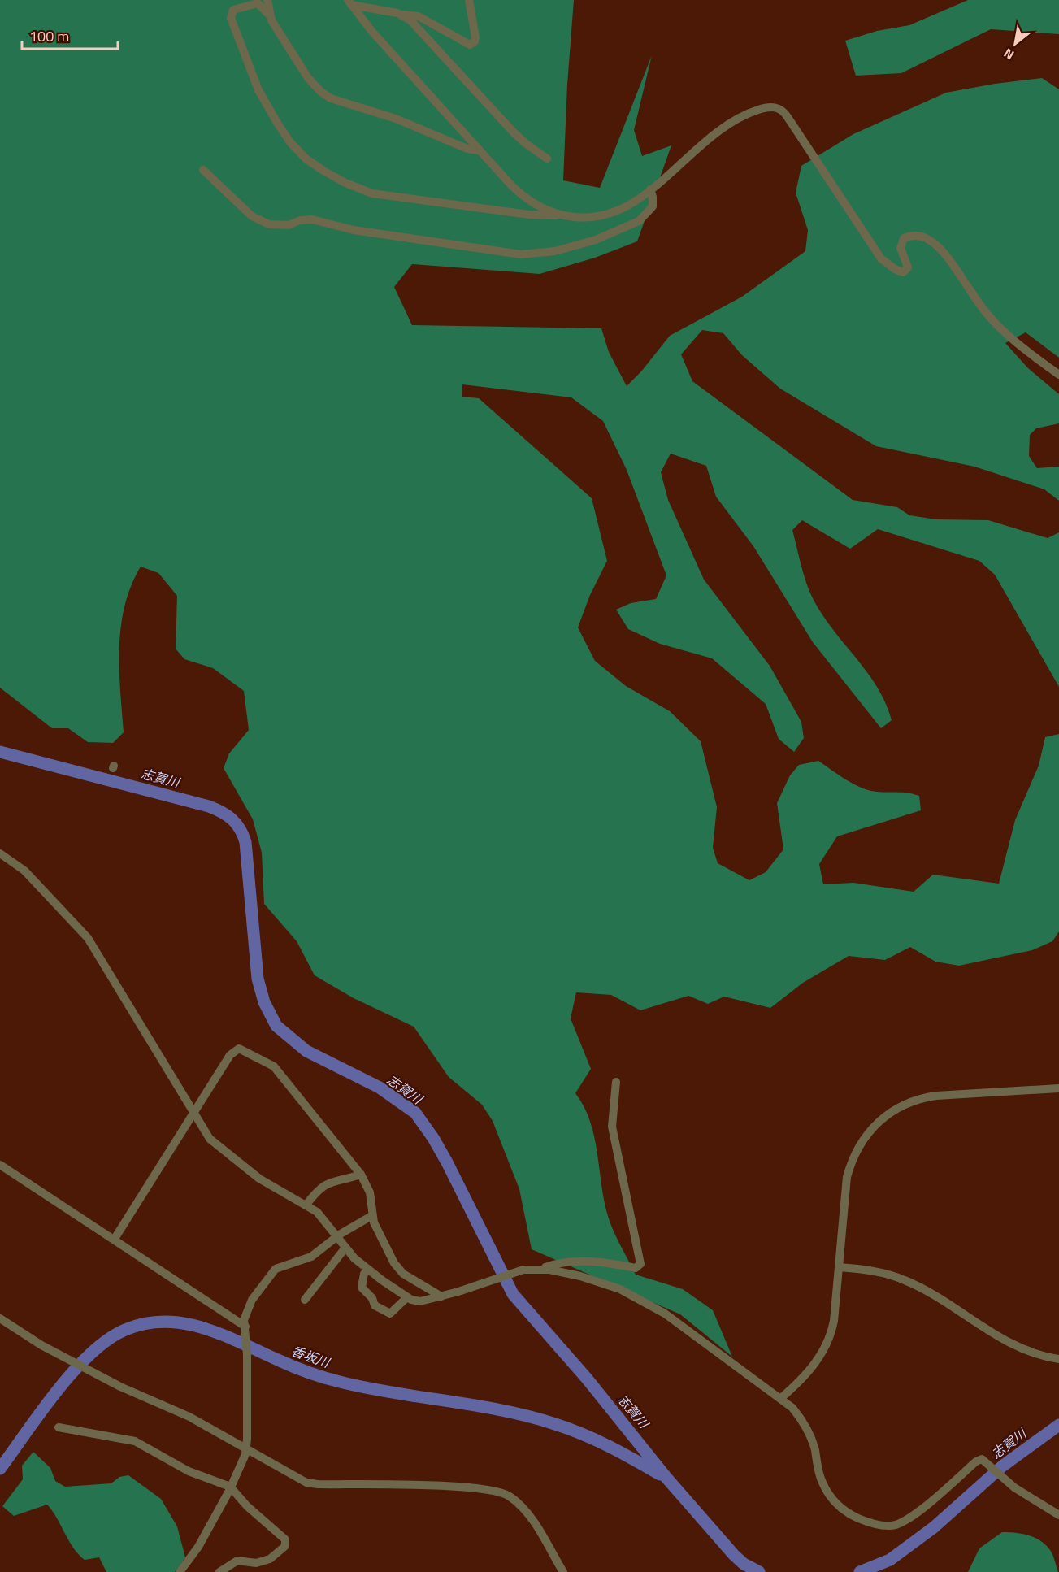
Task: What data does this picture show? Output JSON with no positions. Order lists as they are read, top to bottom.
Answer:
{
  "water": ["志賀川", "香坂川"],
  "scale_bar": "100 m",
  "north": "bottom left"
}
